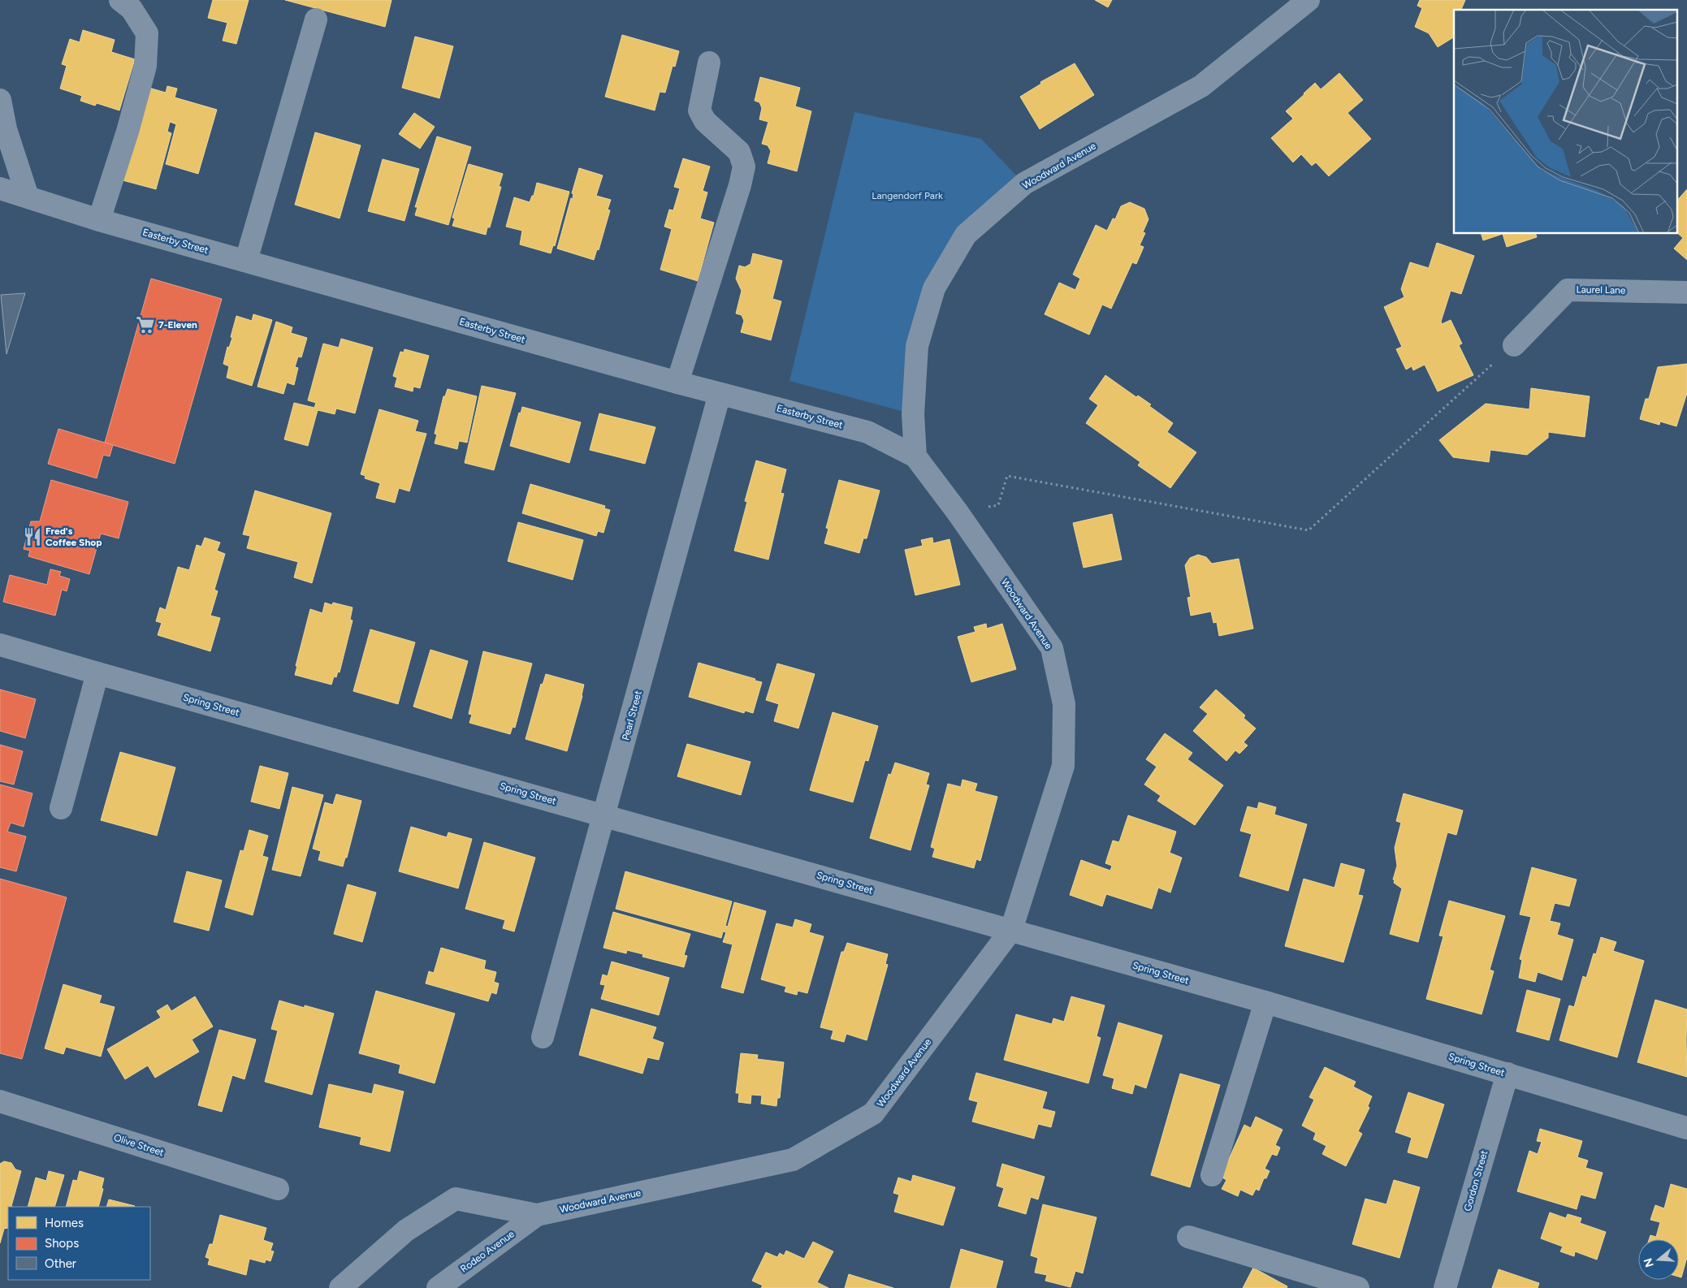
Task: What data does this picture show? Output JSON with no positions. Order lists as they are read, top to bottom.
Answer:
{
  "streets": {
    "street": [
      "Woodward Avenue",
      "Easterby Street",
      "Laurel Lane",
      "Spring Street",
      "Pearl Street",
      "Olive Street",
      "Gordon Street",
      "Rodeo Avenue"
    ]
  },
  "crossings": [
    ["Woodward Avenue", "Easterby Street"],
    ["Woodward Avenue", "Spring Street"],
    ["Woodward Avenue", "Rodeo Avenue"],
    ["Easterby Street", "Pearl Street"],
    ["Spring Street", "Pearl Street"],
    ["Spring Street", "Gordon Street"]
  ],
  "parks": ["Langendorf Park"],
  "places": {
    "supermarket": ["7-Eleven"],
    "restaurant": ["Fred's Coffee Shop"]
  },
  "legend": ["Homes", "Shops", "Other"],
  "north": "left"
}
